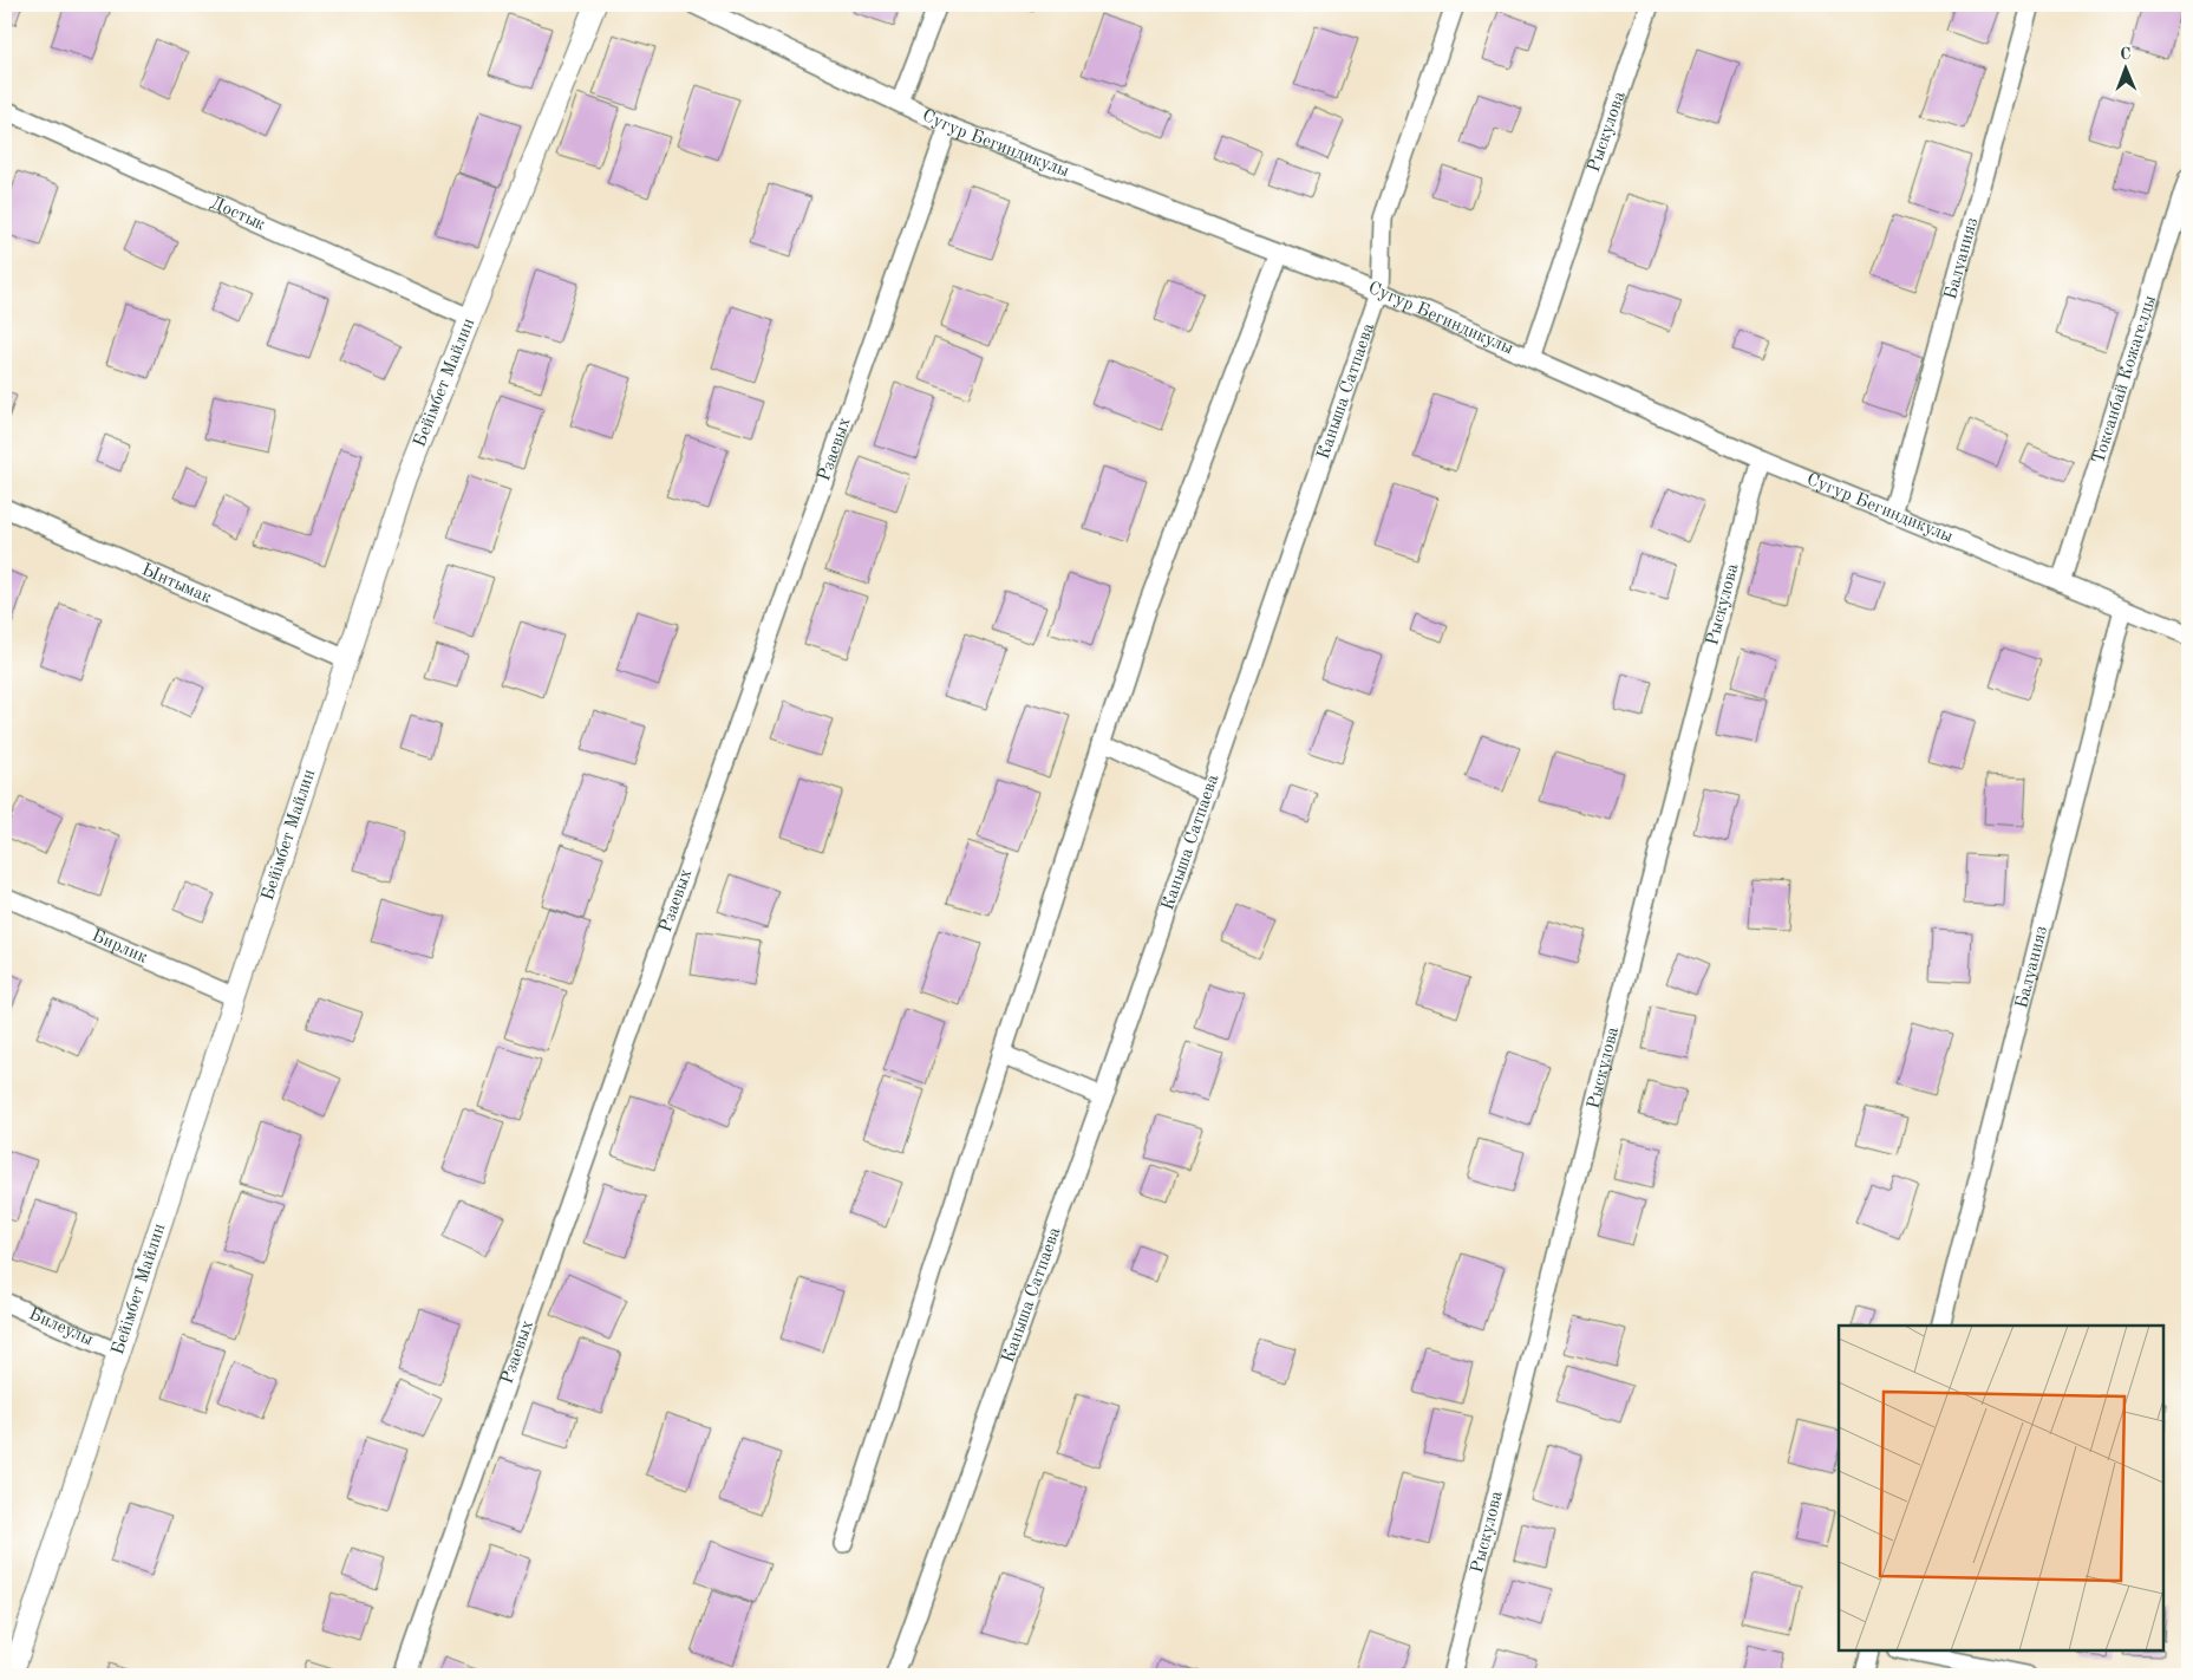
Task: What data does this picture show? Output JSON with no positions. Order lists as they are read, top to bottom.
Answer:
{
  "streets": {
    "street": [
      "Рыскулова",
      "Сугур Бегиндикулы",
      "Достык",
      "Балуанияз",
      "Токсанбай Кожагелды",
      "Бейімбет Майлин",
      "Каныша Сатпаева",
      "Рзаевых",
      "Ынтымак",
      "Бирлик",
      "Билеулы"
    ]
  },
  "crossings": [
    ["Рыскулова", "Сугур Бегиндикулы"],
    ["Сугур Бегиндикулы", "Балуанияз"],
    ["Сугур Бегиндикулы", "Токсанбай Кожагелды"],
    ["Сугур Бегиндикулы", "Каныша Сатпаева"],
    ["Сугур Бегиндикулы", "Рзаевых"],
    ["Достык", "Бейімбет Майлин"],
    ["Бейімбет Майлин", "Ынтымак"],
    ["Бейімбет Майлин", "Бирлик"],
    ["Бейімбет Майлин", "Билеулы"]
  ],
  "north": "top"
}
